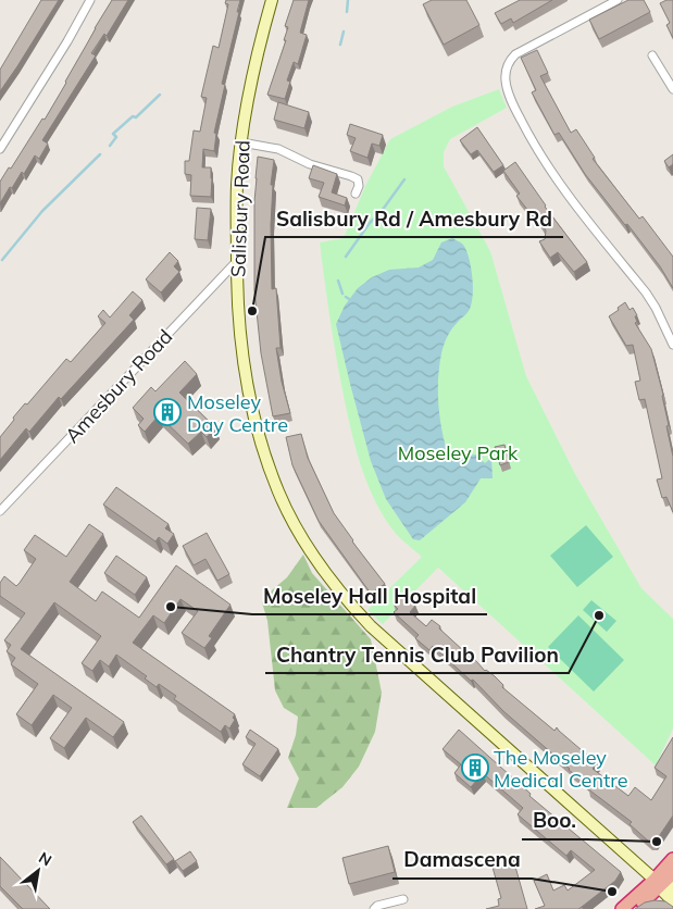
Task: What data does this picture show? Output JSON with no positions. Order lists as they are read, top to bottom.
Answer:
{
  "streets": {
    "main road": ["Salisbury Road"],
    "street": ["Amesbury Road"]
  },
  "crossings": [
    ["Salisbury Road", "Amesbury Road"]
  ],
  "parks": ["Moseley Park"],
  "places": {
    "other": [
      "Salisbury Rd / Amesbury Rd",
      "Moseley Hall Hospital",
      "Chantry Tennis Club Pavilion",
      "Boo.",
      "Damascena"
    ],
    "building": ["Moseley Day Centre", "The Moseley Medical Centre"]
  },
  "north": "top right"
}
